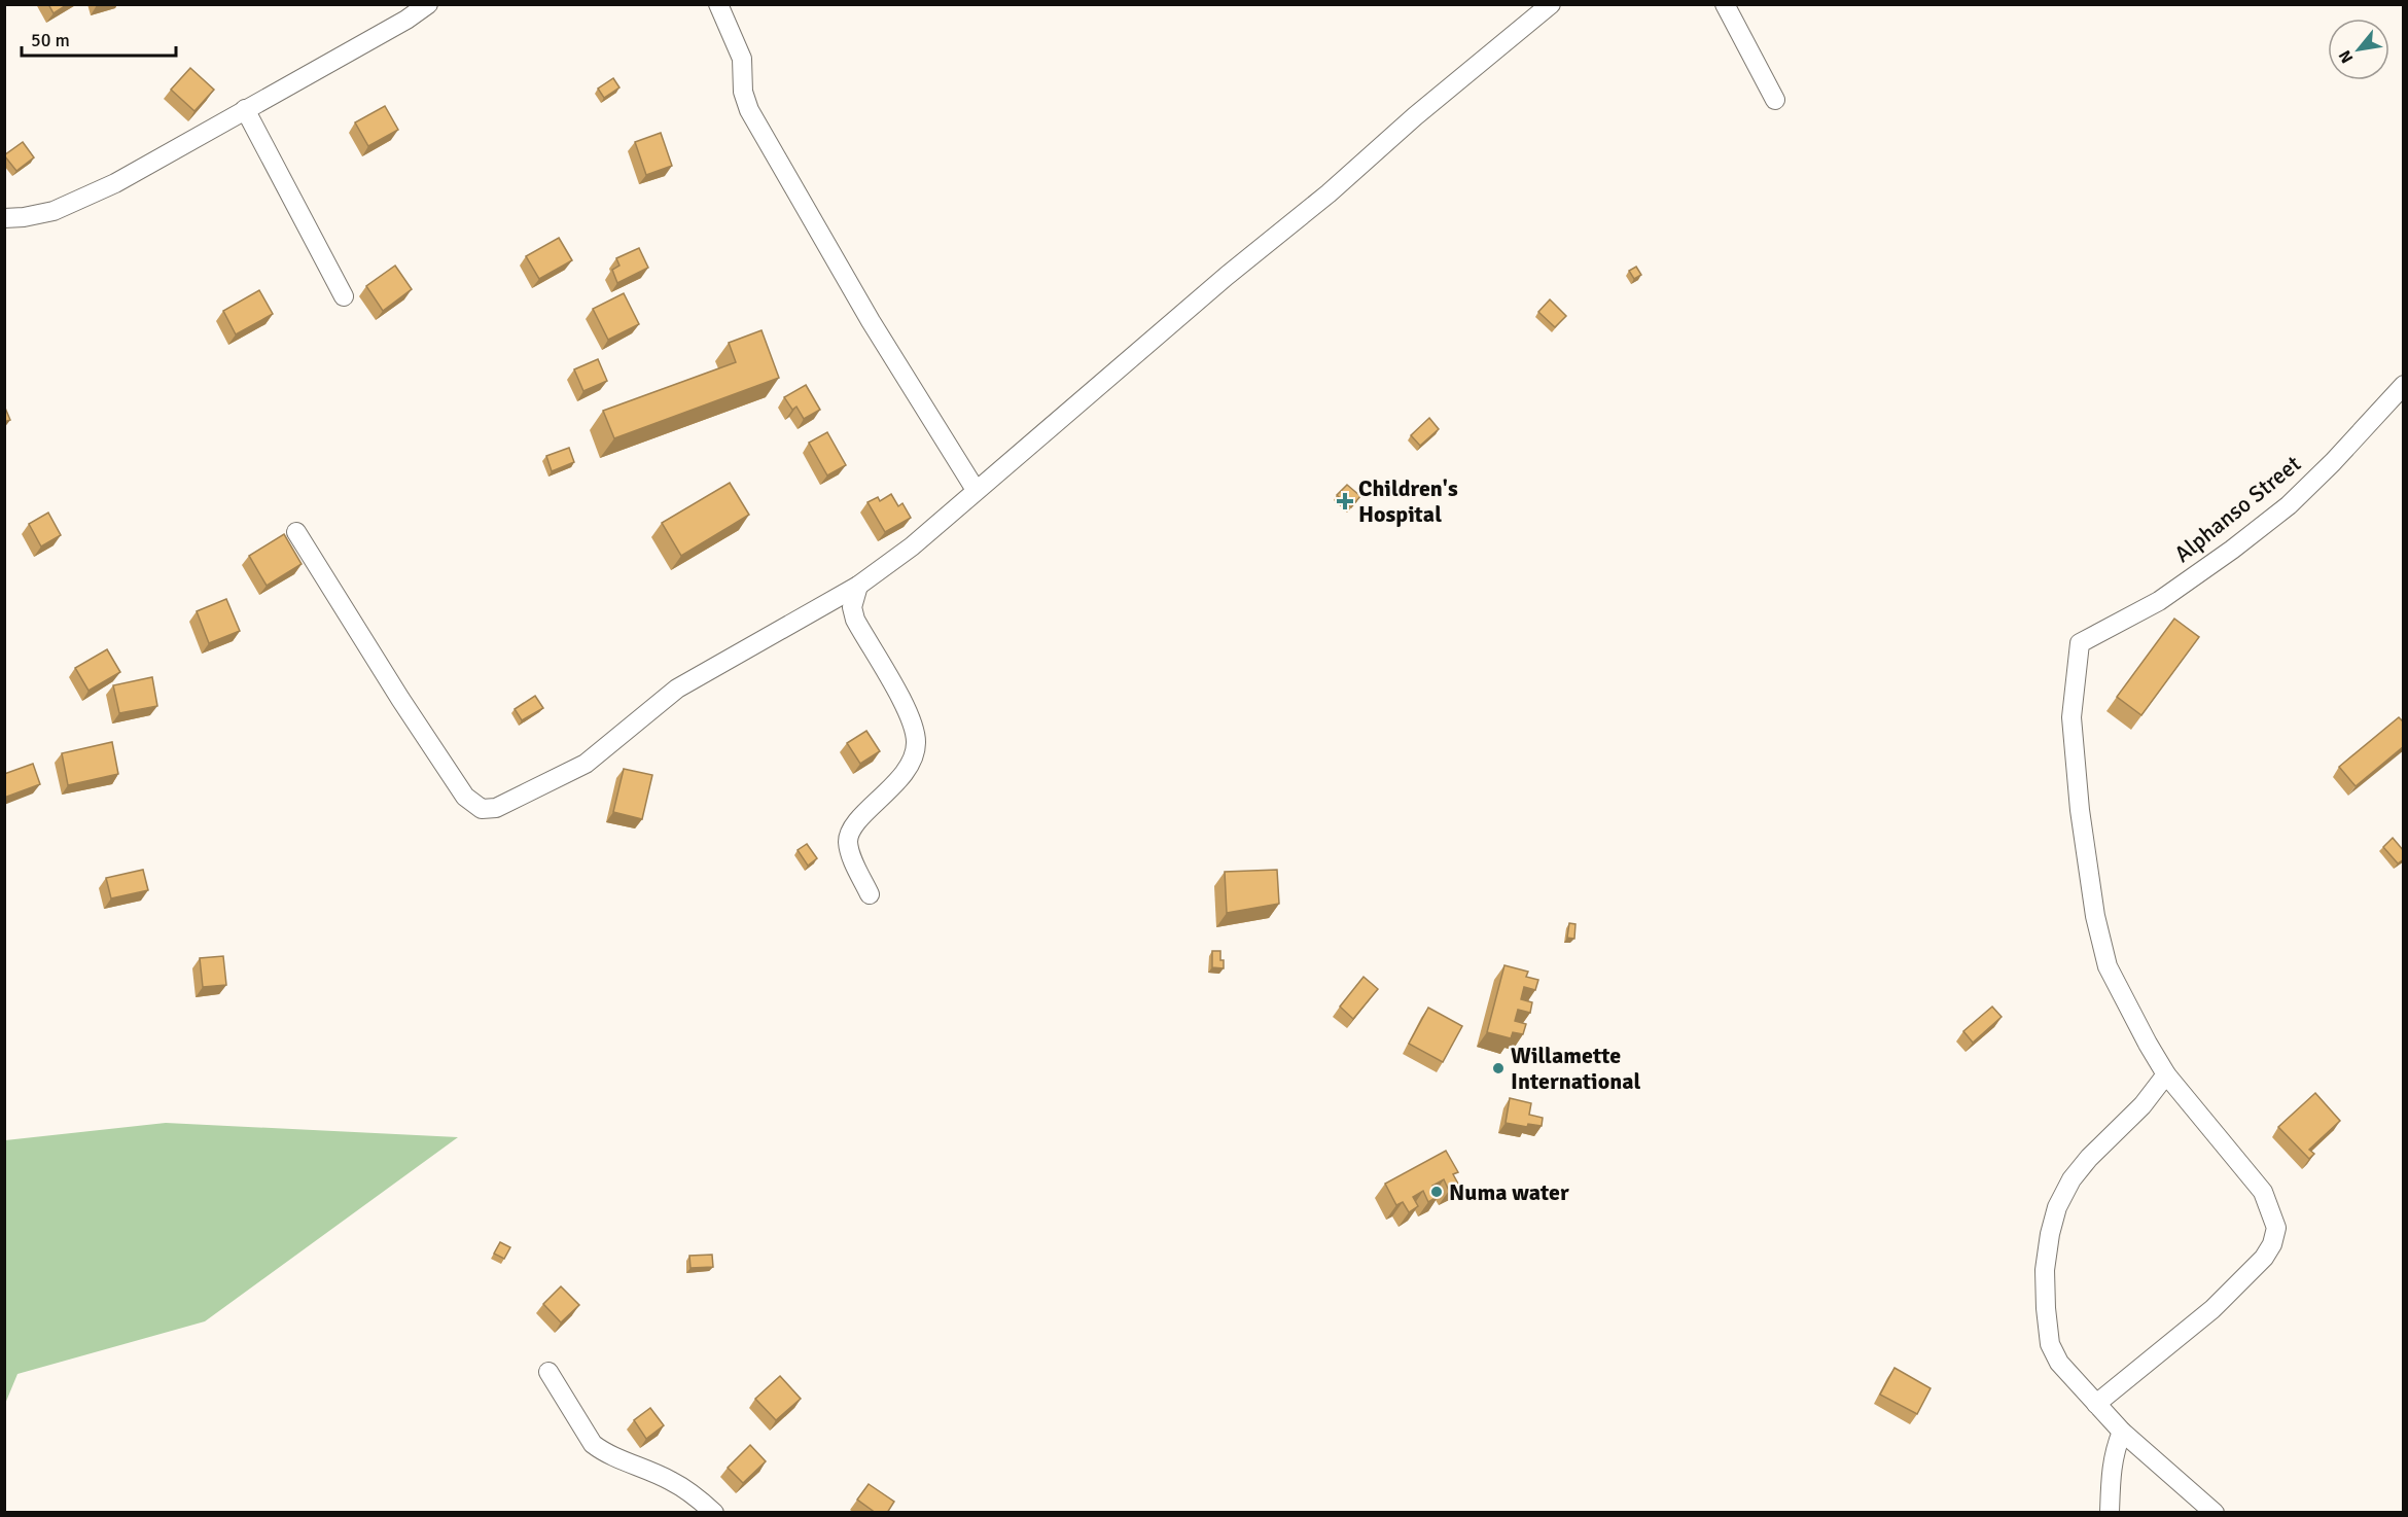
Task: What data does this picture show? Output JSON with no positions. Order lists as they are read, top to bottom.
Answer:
{
  "streets": {
    "street": ["Alphanso Street"]
  },
  "places": {
    "health": ["Children's Hospital"],
    "other": ["Willamette International", "Numa water"]
  },
  "scale_bar": "50 m",
  "north": "bottom left"
}
